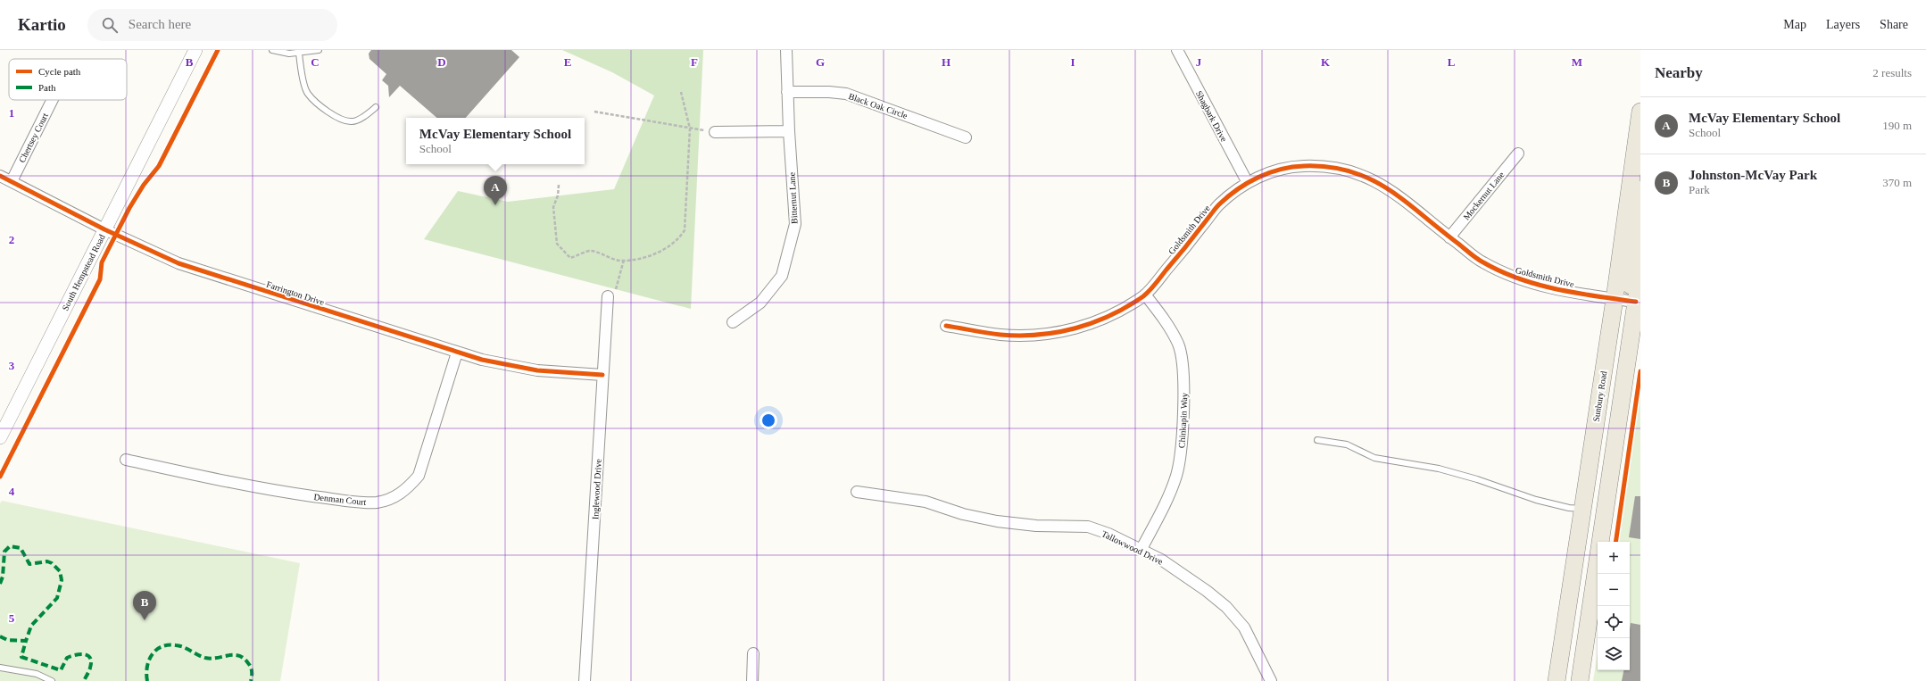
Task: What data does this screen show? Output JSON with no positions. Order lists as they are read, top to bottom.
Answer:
{
  "streets": {
    "main road": ["Sunbury Road"],
    "street": [
      "Black Oak Circle",
      "Shagbark Drive",
      "Chertsey Court",
      "Mockernut Lane",
      "Bitternut Lane",
      "Goldsmith Drive",
      "South Hempstead Road",
      "Farrington Drive",
      "Chinkapin Way",
      "Inglewood Drive",
      "Denman Court",
      "Tallowwood Drive"
    ]
  },
  "crossings": [
    ["Black Oak Circle", "Bitternut Lane"],
    ["Shagbark Drive", "Goldsmith Drive"],
    ["Chertsey Court", "Farrington Drive"],
    ["Mockernut Lane", "Goldsmith Drive"],
    ["Goldsmith Drive", "Sunbury Road"],
    ["Goldsmith Drive", "Chinkapin Way"],
    ["South Hempstead Road", "Farrington Drive"],
    ["Farrington Drive", "Inglewood Drive"],
    ["Farrington Drive", "Denman Court"],
    ["Chinkapin Way", "Tallowwood Drive"]
  ],
  "legend": ["Cycle path", "Path"],
  "page": {
    "header": "Kartio",
    "search": "Search here",
    "nav": ["Map", "Layers", "Share"],
    "heading": ["Nearby", "2 results"],
    "list": [
      {
        "mark": "A",
        "name": "McVay Elementary School",
        "note": "School",
        "value": "190 m"
      },
      {
        "mark": "B",
        "name": "Johnston-McVay Park",
        "note": "Park",
        "value": "370 m"
      }
    ],
    "popup": ["McVay Elementary School", "School"],
    "pins": ["A", "B"],
    "map_buttons": ["+", "−"]
  },
  "grid": {
    "columns": [
      "B",
      "C",
      "D",
      "E",
      "F",
      "G",
      "H",
      "I",
      "J",
      "K",
      "L",
      "M"
    ],
    "rows": [
      "1",
      "2",
      "3",
      "4",
      "5"
    ]
  }
}
